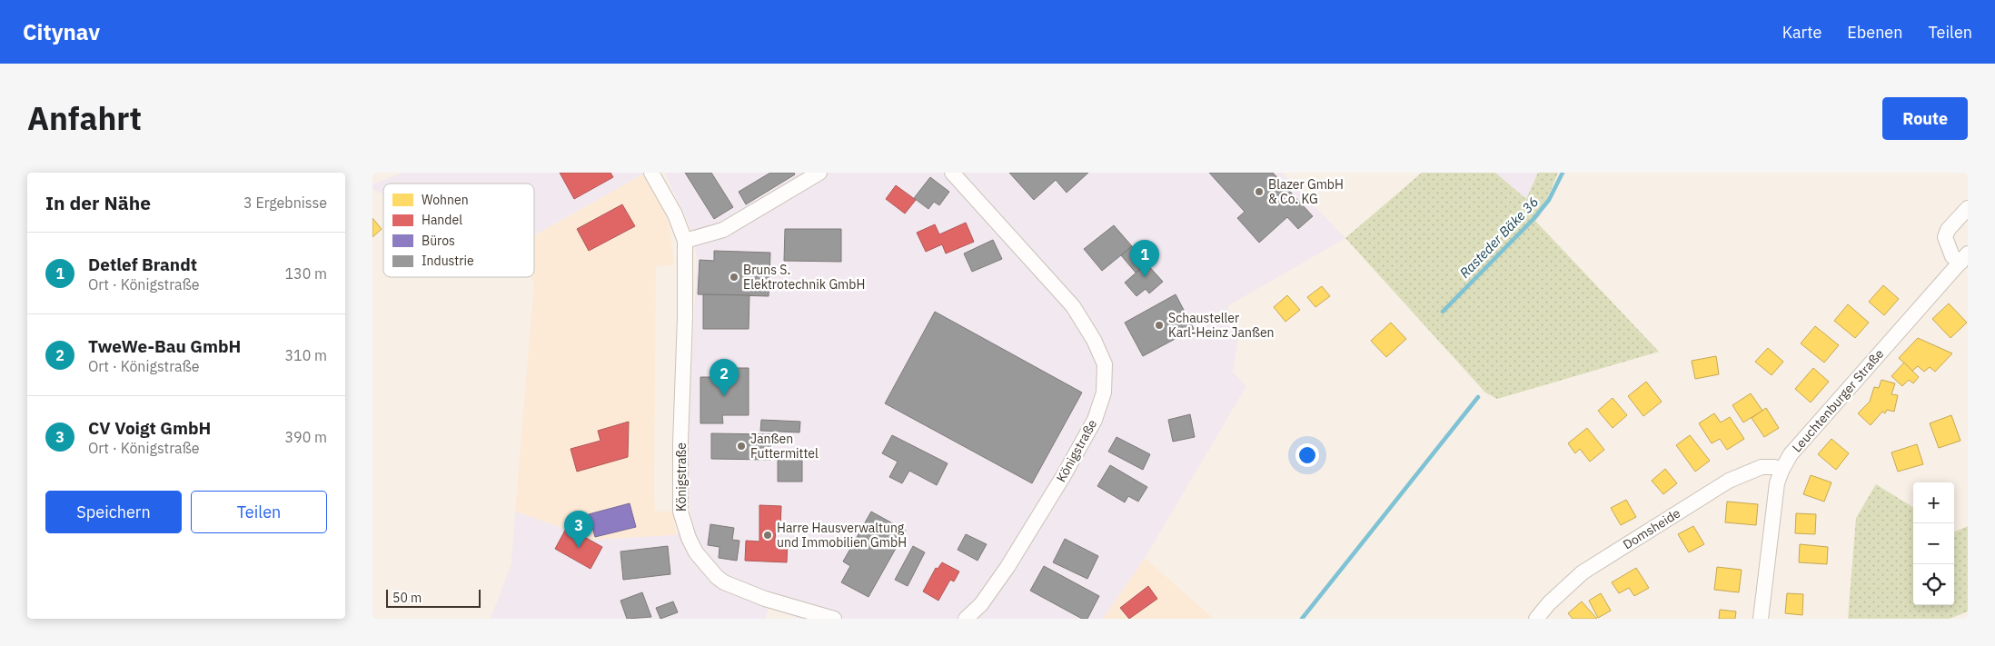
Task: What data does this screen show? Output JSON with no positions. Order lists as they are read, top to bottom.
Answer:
{
  "streets": {
    "street": ["Leuchtenburger Straße", "Königstraße", "Domsheide"]
  },
  "crossings": [
    ["Leuchtenburger Straße", "Domsheide"]
  ],
  "water": ["Rasteder Bäke 36"],
  "places": [
    "Blazer GmbH & Co. KG",
    "Bruns S. Elektrotechnik GmbH",
    "Schausteller Karl-Heinz Janßen",
    "Janßen Futtermittel",
    "Harre Hausverwaltung und Immobilien GmbH"
  ],
  "legend": [
    "Wohnen",
    "Handel",
    "Büros",
    "Industrie"
  ],
  "scale_bar": "50 m",
  "page": {
    "header": "Citynav",
    "nav": ["Karte", "Ebenen", "Teilen"],
    "title": "Anfahrt",
    "buttons": [
      "Route",
      ["Speichern", "Teilen"]
    ],
    "heading": ["In der Nähe", "3 Ergebnisse"],
    "list": [
      {
        "mark": "1",
        "name": "Detlef Brandt",
        "note": "Ort · Königstraße",
        "value": "130 m"
      },
      {
        "mark": "2",
        "name": "TweWe-Bau GmbH",
        "note": "Ort · Königstraße",
        "value": "310 m"
      },
      {
        "mark": "3",
        "name": "CV Voigt GmbH",
        "note": "Ort · Königstraße",
        "value": "390 m"
      }
    ],
    "pins": ["1", "2", "3"],
    "map_buttons": ["+", "−"],
    "scale": "50 m"
  }
}
